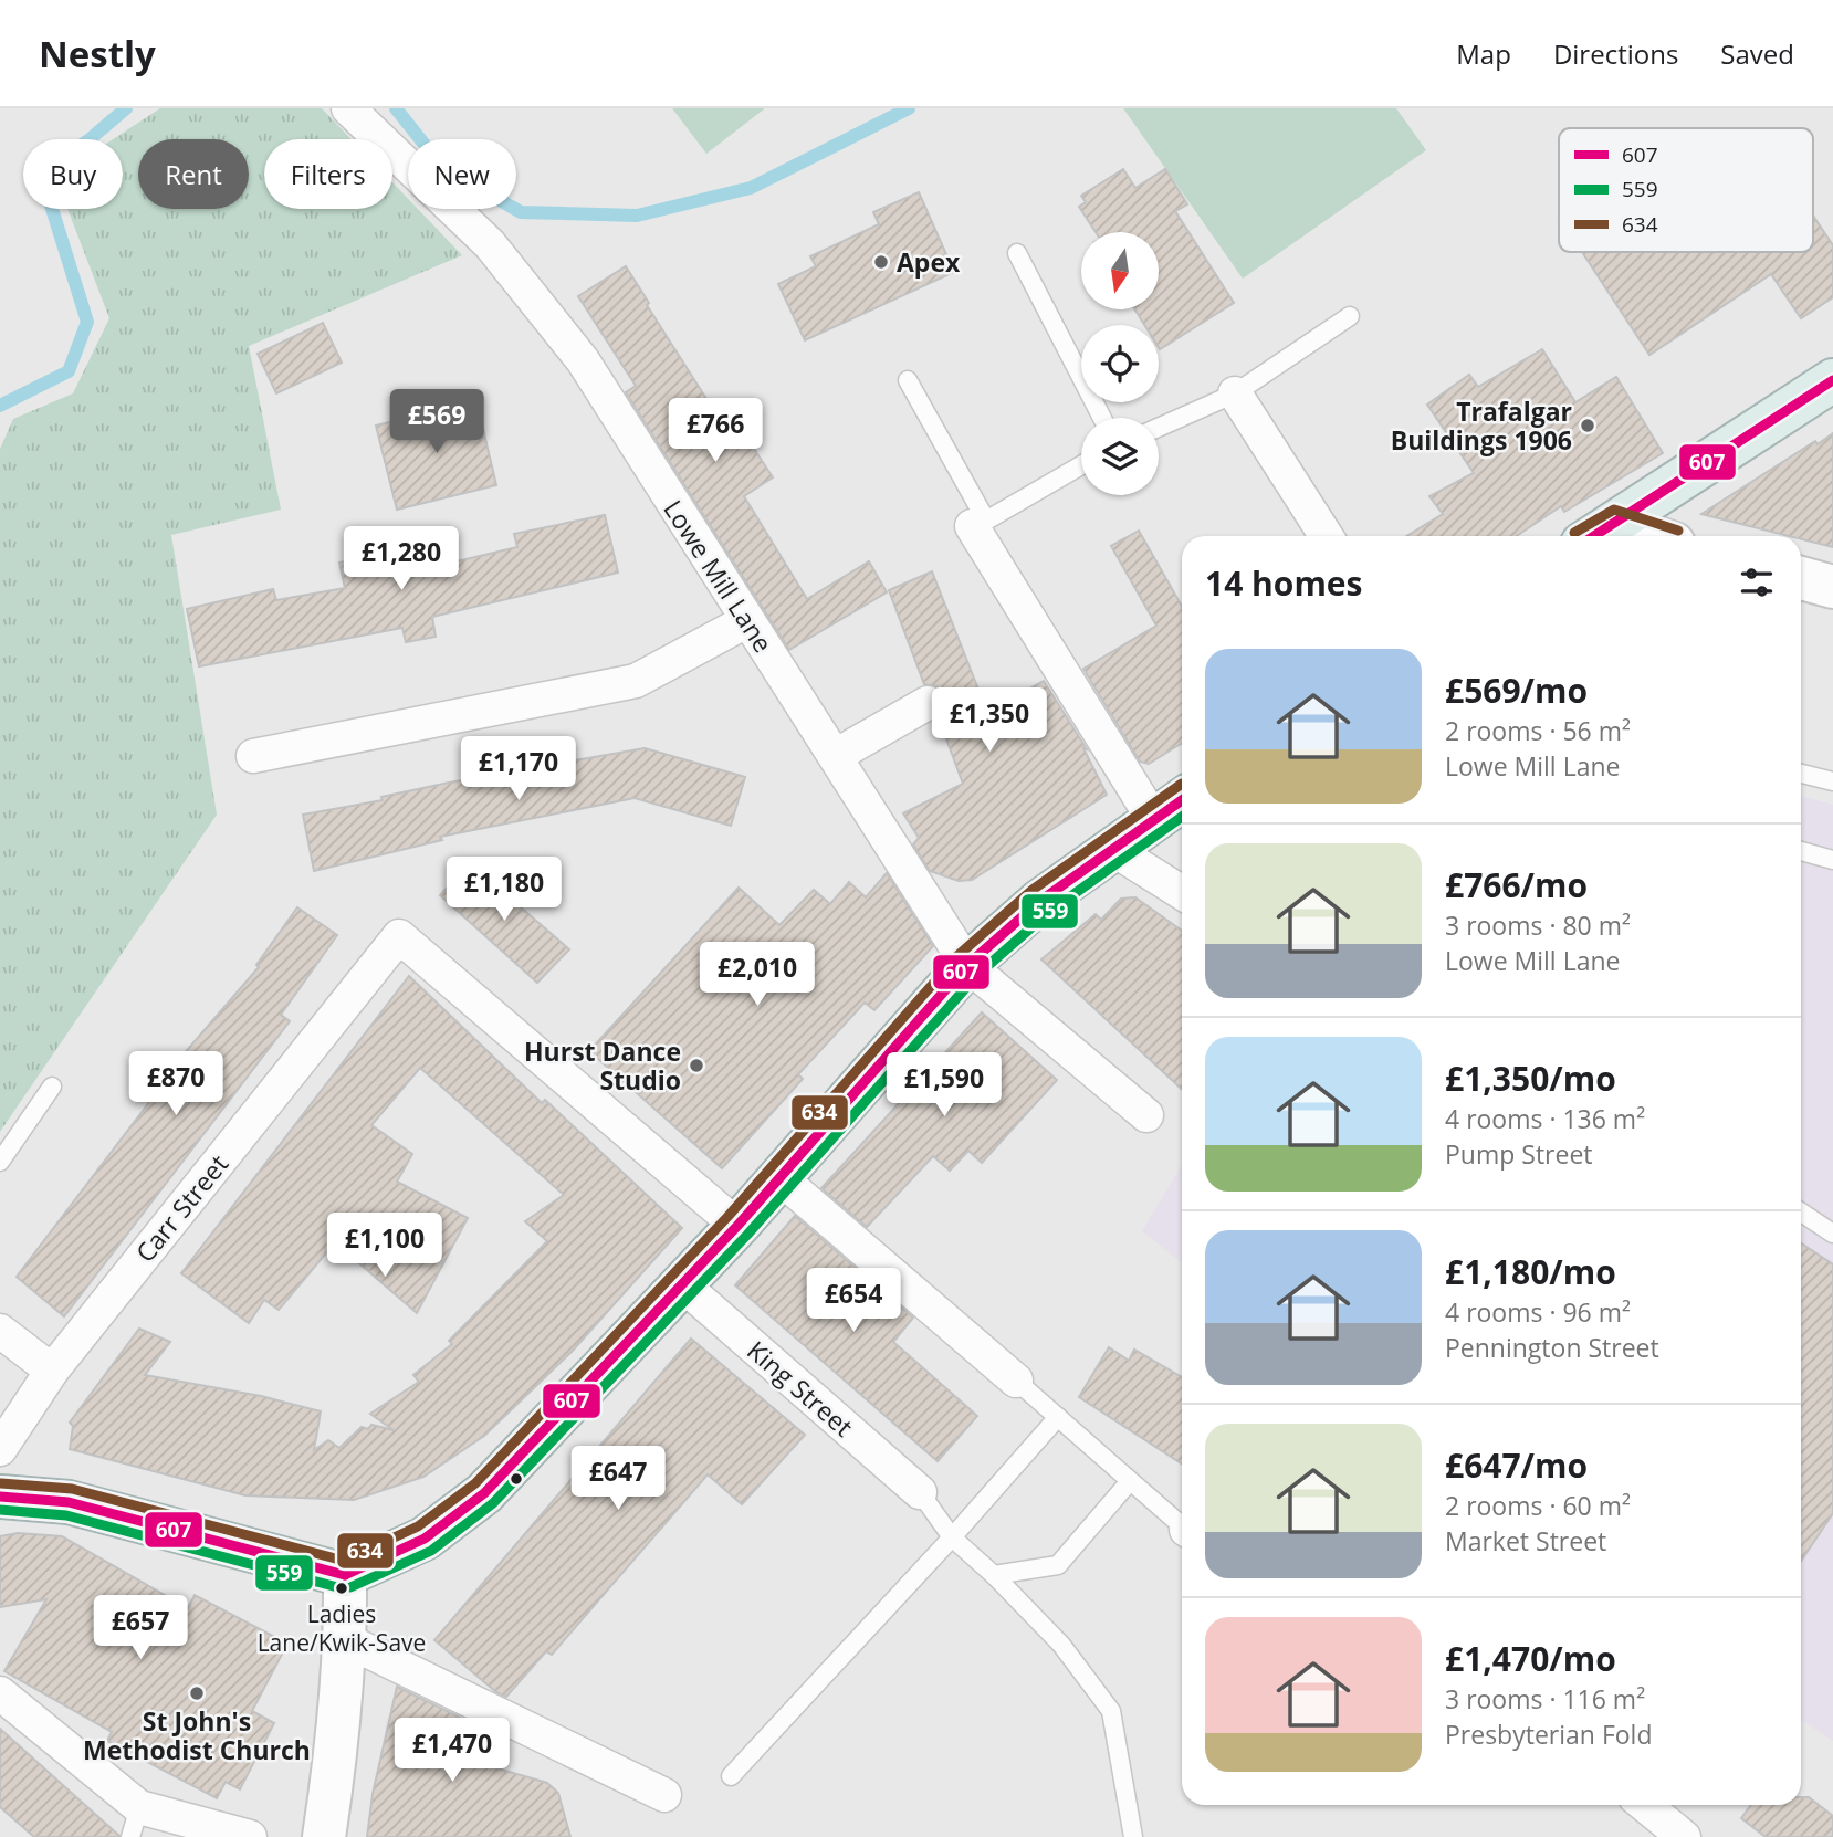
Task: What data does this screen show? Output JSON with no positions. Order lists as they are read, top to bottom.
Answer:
{
  "streets": {
    "street": ["Lowe Mill Lane", "Carr Street", "King Street"]
  },
  "places": [
    "Apex",
    "Trafalgar Buildings 1906",
    "Hurst Dance Studio",
    "Ladies Lane/Kwik-Save",
    "St John's Methodist Church"
  ],
  "lines": ["transit line 607", "transit line 634", "transit line 559"],
  "legend": ["607", "559", "634"],
  "north": "bottom",
  "page": {
    "header": "Nestly",
    "nav": ["Map", "Directions", "Saved"],
    "chip": [
      "Buy",
      "Rent",
      "Filters",
      "New"
    ],
    "price": [
      "£569",
      "£766",
      "£1,280",
      "£1,350",
      "£1,170",
      "£1,180",
      "£2,010",
      "£870",
      "£1,590",
      "£1,100",
      "£654",
      "£647",
      "£657",
      "£1,470"
    ],
    "heading": "14 homes",
    "list": [
      {
        "name": "£569/mo",
        "note": "2 rooms · 56 m² · Lowe Mill Lane"
      },
      {
        "name": "£766/mo",
        "note": "3 rooms · 80 m² · Lowe Mill Lane"
      },
      {
        "name": "£1,350/mo",
        "note": "4 rooms · 136 m² · Pump Street"
      },
      {
        "name": "£1,180/mo",
        "note": "4 rooms · 96 m² · Pennington Street"
      },
      {
        "name": "£647/mo",
        "note": "2 rooms · 60 m² · Market Street"
      },
      {
        "name": "£1,470/mo",
        "note": "3 rooms · 116 m² · Presbyterian Fold"
      }
    ]
  }
}
